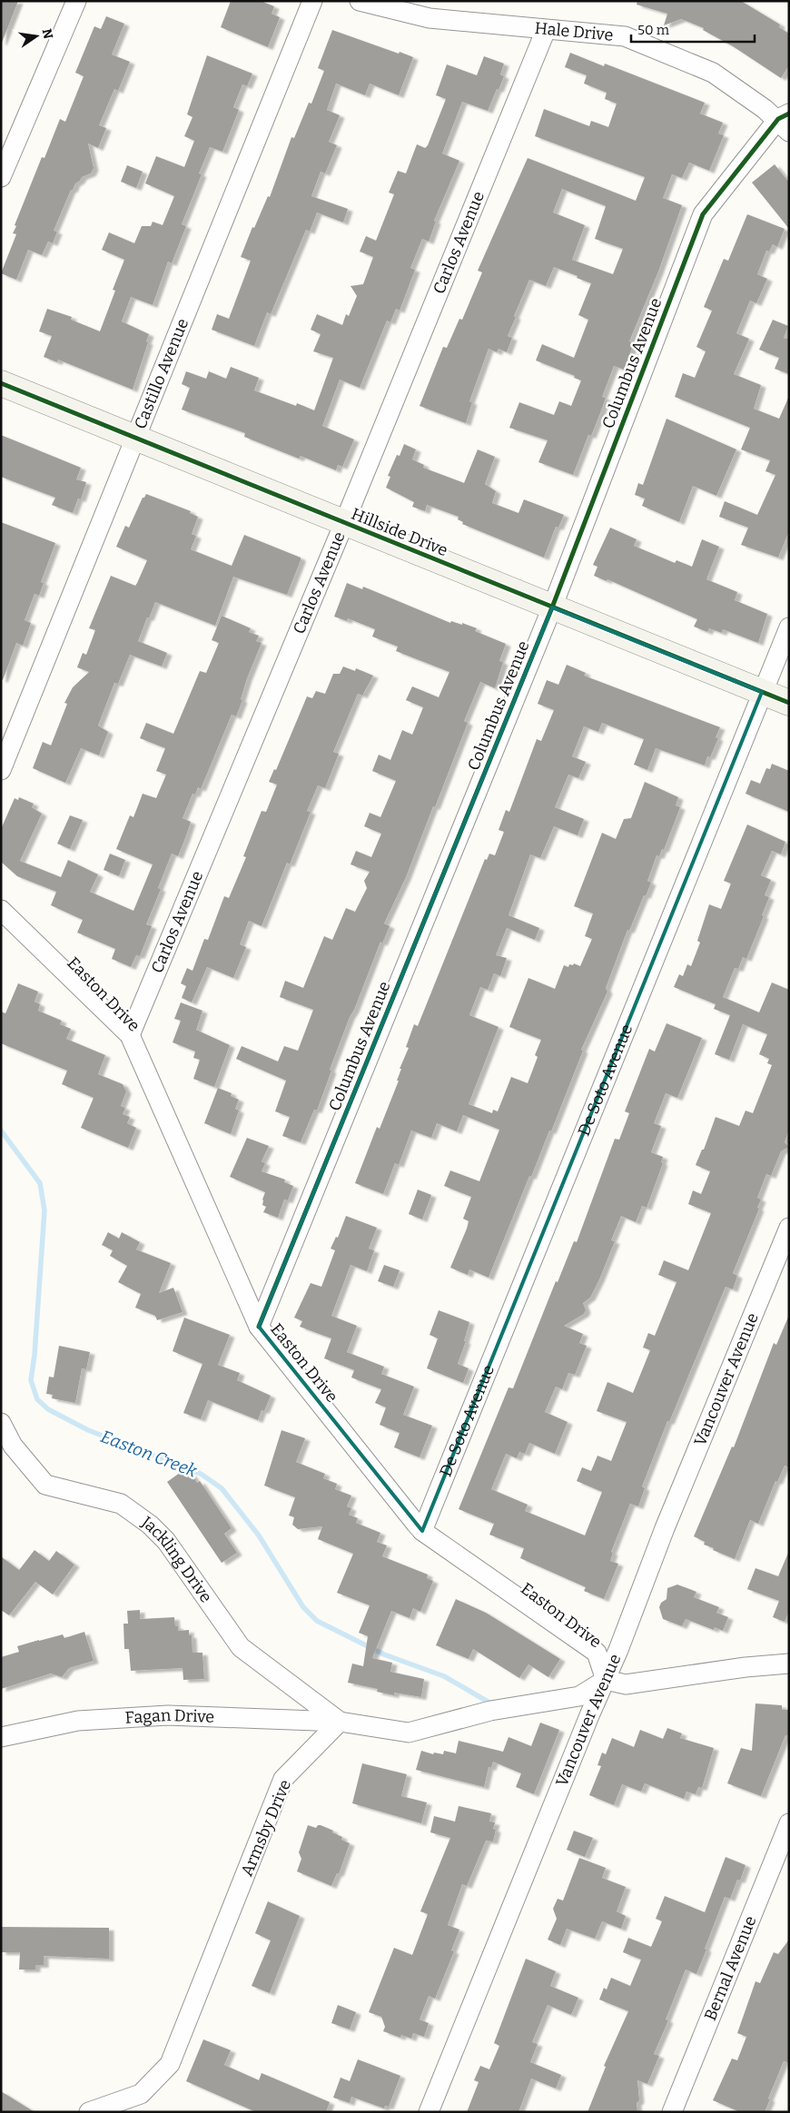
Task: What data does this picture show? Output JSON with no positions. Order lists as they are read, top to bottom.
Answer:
{
  "streets": {
    "main road": ["Hillside Drive"],
    "street": [
      "Hale Drive",
      "Carlos Avenue",
      "Columbus Avenue",
      "Castillo Avenue",
      "Easton Drive",
      "De Soto Avenue",
      "Vancouver Avenue",
      "Jackling Drive",
      "Fagan Drive",
      "Armsby Drive",
      "Bernal Avenue"
    ]
  },
  "crossings": [
    ["Hale Drive", "Carlos Avenue"],
    ["Hale Drive", "Columbus Avenue"],
    ["Carlos Avenue", "Hillside Drive"],
    ["Carlos Avenue", "Easton Drive"],
    ["Columbus Avenue", "Hillside Drive"],
    ["Columbus Avenue", "Easton Drive"],
    ["Castillo Avenue", "Hillside Drive"],
    ["Hillside Drive", "De Soto Avenue"],
    ["Easton Drive", "De Soto Avenue"],
    ["Easton Drive", "Vancouver Avenue"],
    ["Jackling Drive", "Fagan Drive"],
    ["Jackling Drive", "Armsby Drive"],
    ["Fagan Drive", "Armsby Drive"]
  ],
  "water": ["Easton Creek"],
  "scale_bar": "50 m",
  "north": "right"
}
